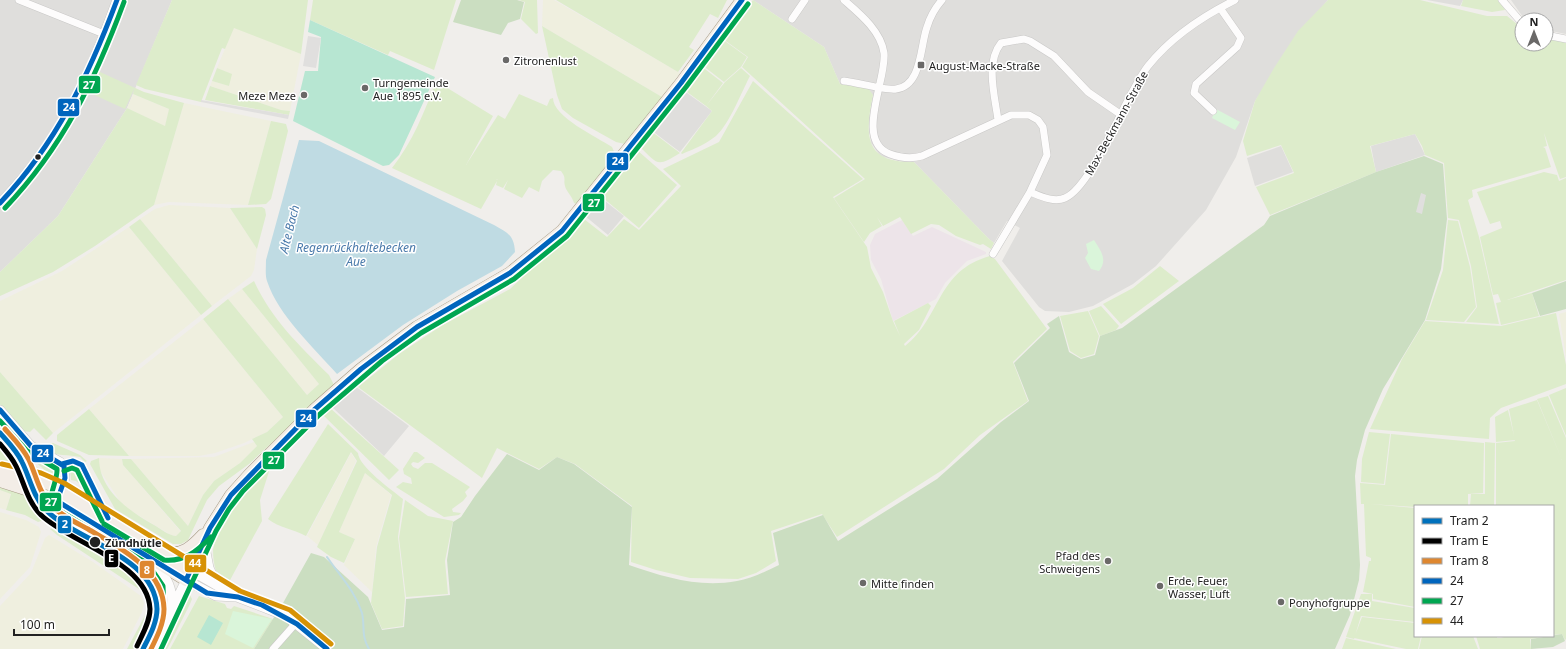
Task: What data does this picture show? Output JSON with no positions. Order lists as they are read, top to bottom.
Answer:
{
  "streets": {
    "street": ["Max-Beckmann-Straße"]
  },
  "water": ["Alte Bach", "Regenrückhaltebecken Aue"],
  "places": {
    "other": [
      "Zitronenlust",
      "Turngemeinde Aue 1895 e.V.",
      "Meze Meze",
      "Zündhütle",
      "Pfad des Schweigens",
      "Mitte finden",
      "Erde, Feuer, Wasser, Luft",
      "Ponyhofgruppe"
    ],
    "transit": ["August-Macke-Straße"]
  },
  "lines": [
    "transit line 24",
    "transit line 27",
    "tram line 8",
    "tram line 2",
    "tram line E",
    "transit line 44"
  ],
  "legend": [
    "Tram 2",
    "Tram E",
    "Tram 8",
    "24",
    "27",
    "44"
  ],
  "scale_bar": "100 m",
  "north": "top"
}
